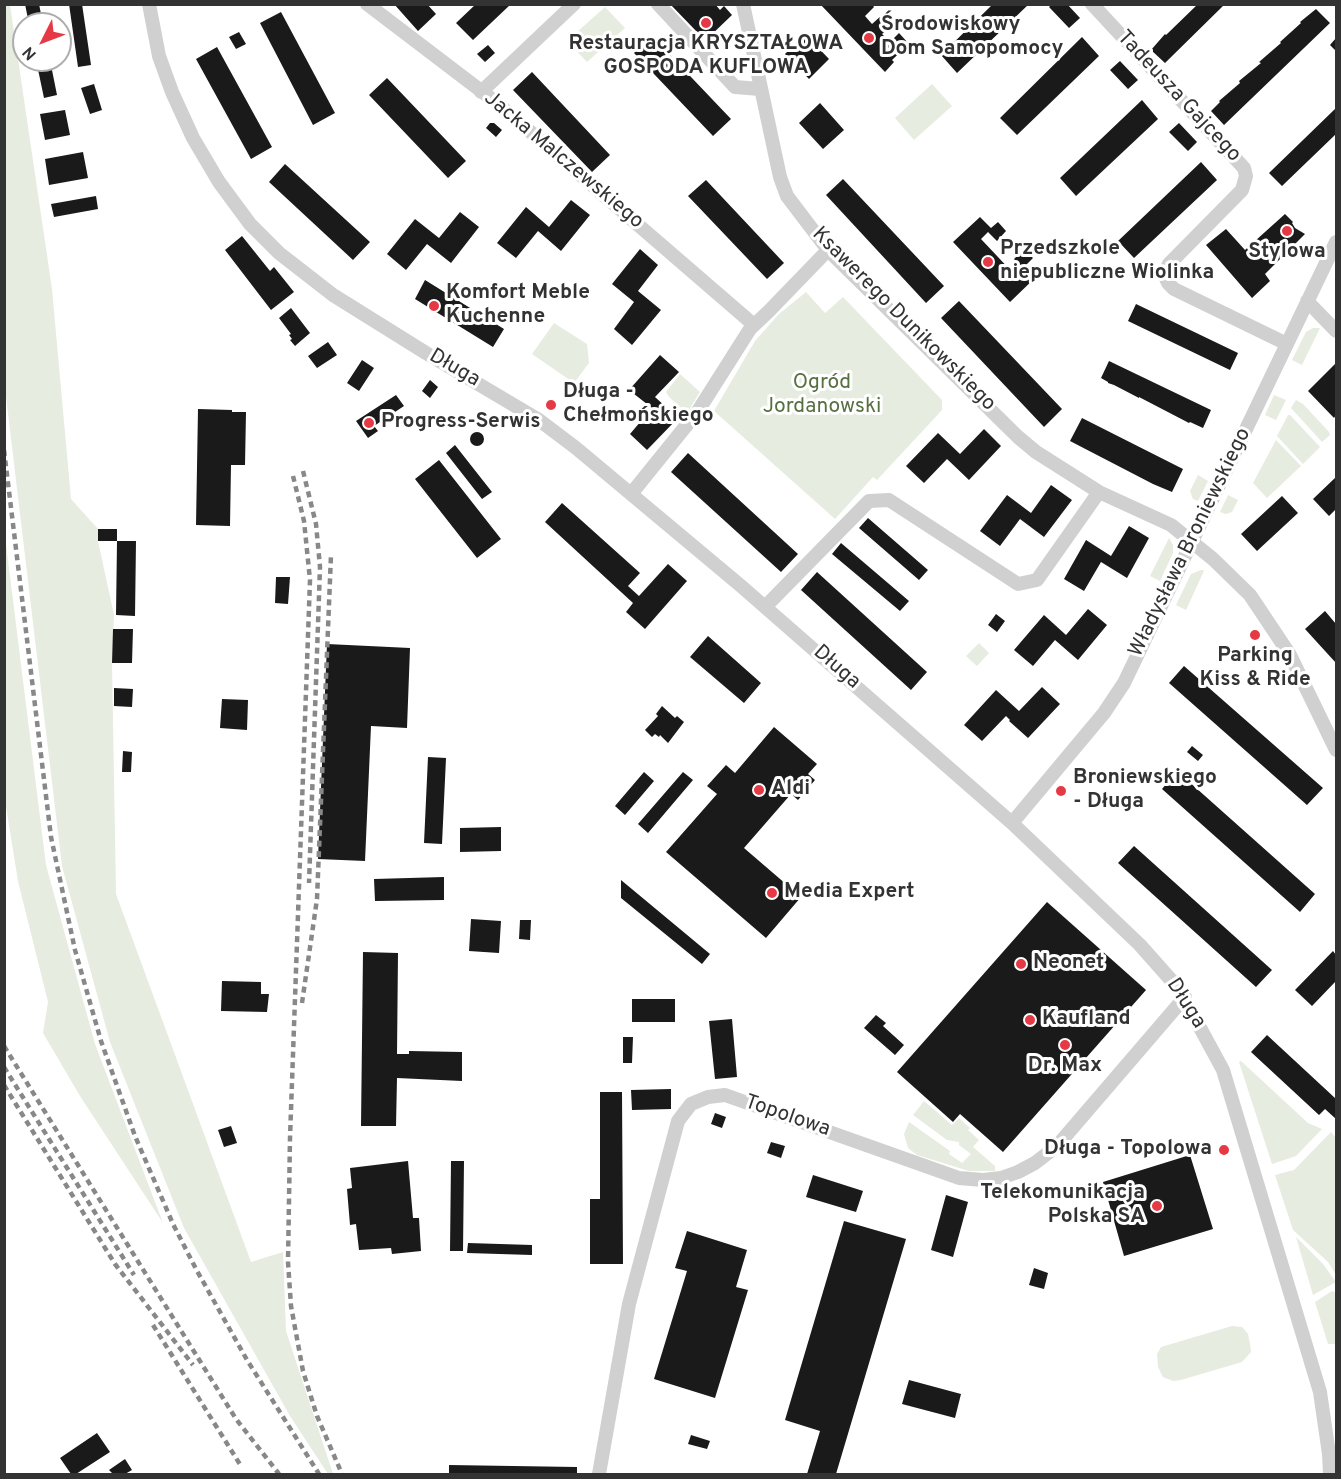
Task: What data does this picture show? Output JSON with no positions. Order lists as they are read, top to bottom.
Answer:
{
  "streets": {
    "street": [
      "Tadeusza Gajcego",
      "Jacka Malczewskiego",
      "Ksawerego Dunikowskiego",
      "Długa",
      "Władysława Broniewskiego",
      "Topolowa"
    ]
  },
  "crossings": [
    ["Tadeusza Gajcego", "Władysława Broniewskiego"],
    ["Ksawerego Dunikowskiego", "Władysława Broniewskiego"],
    ["Długa", "Władysława Broniewskiego"],
    ["Długa", "Topolowa"]
  ],
  "parks": ["Ogród Jordanowski"],
  "places": [
    "Restauracja KRYSZTAŁOWA GOSPODA KUFLOWA",
    "Środowiskowy Dom Samopomocy",
    "Stylowa",
    "Przedszkole niepubliczne Wiolinka",
    "Komfort Meble Kuchenne",
    "Długa - Chełmońskiego",
    "Progress-Serwis",
    "Parking Kiss & Ride",
    "Aldi",
    "Broniewskiego - Długa",
    "Media Expert",
    "Neonet",
    "Kaufland",
    "Dr. Max",
    "Długa - Topolowa",
    "Telekomunikacja Polska SA"
  ],
  "north": "bottom left"
}
